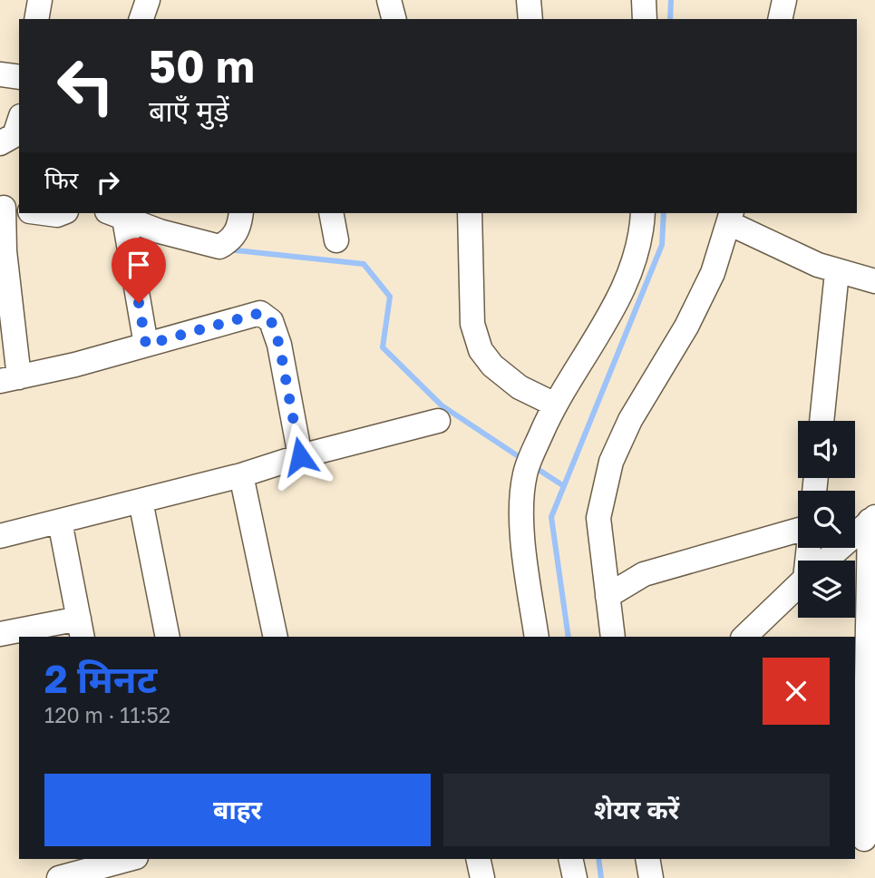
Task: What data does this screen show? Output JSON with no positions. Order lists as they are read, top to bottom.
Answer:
{
  "page": {
    "turn": ["50 m", "बाएँ मुड़ें"],
    "then": "फिर",
    "heading": ["2 मिनट", "120 m · 11:52"],
    "buttons": ["बाहर", "शेयर करें"]
  }
}
